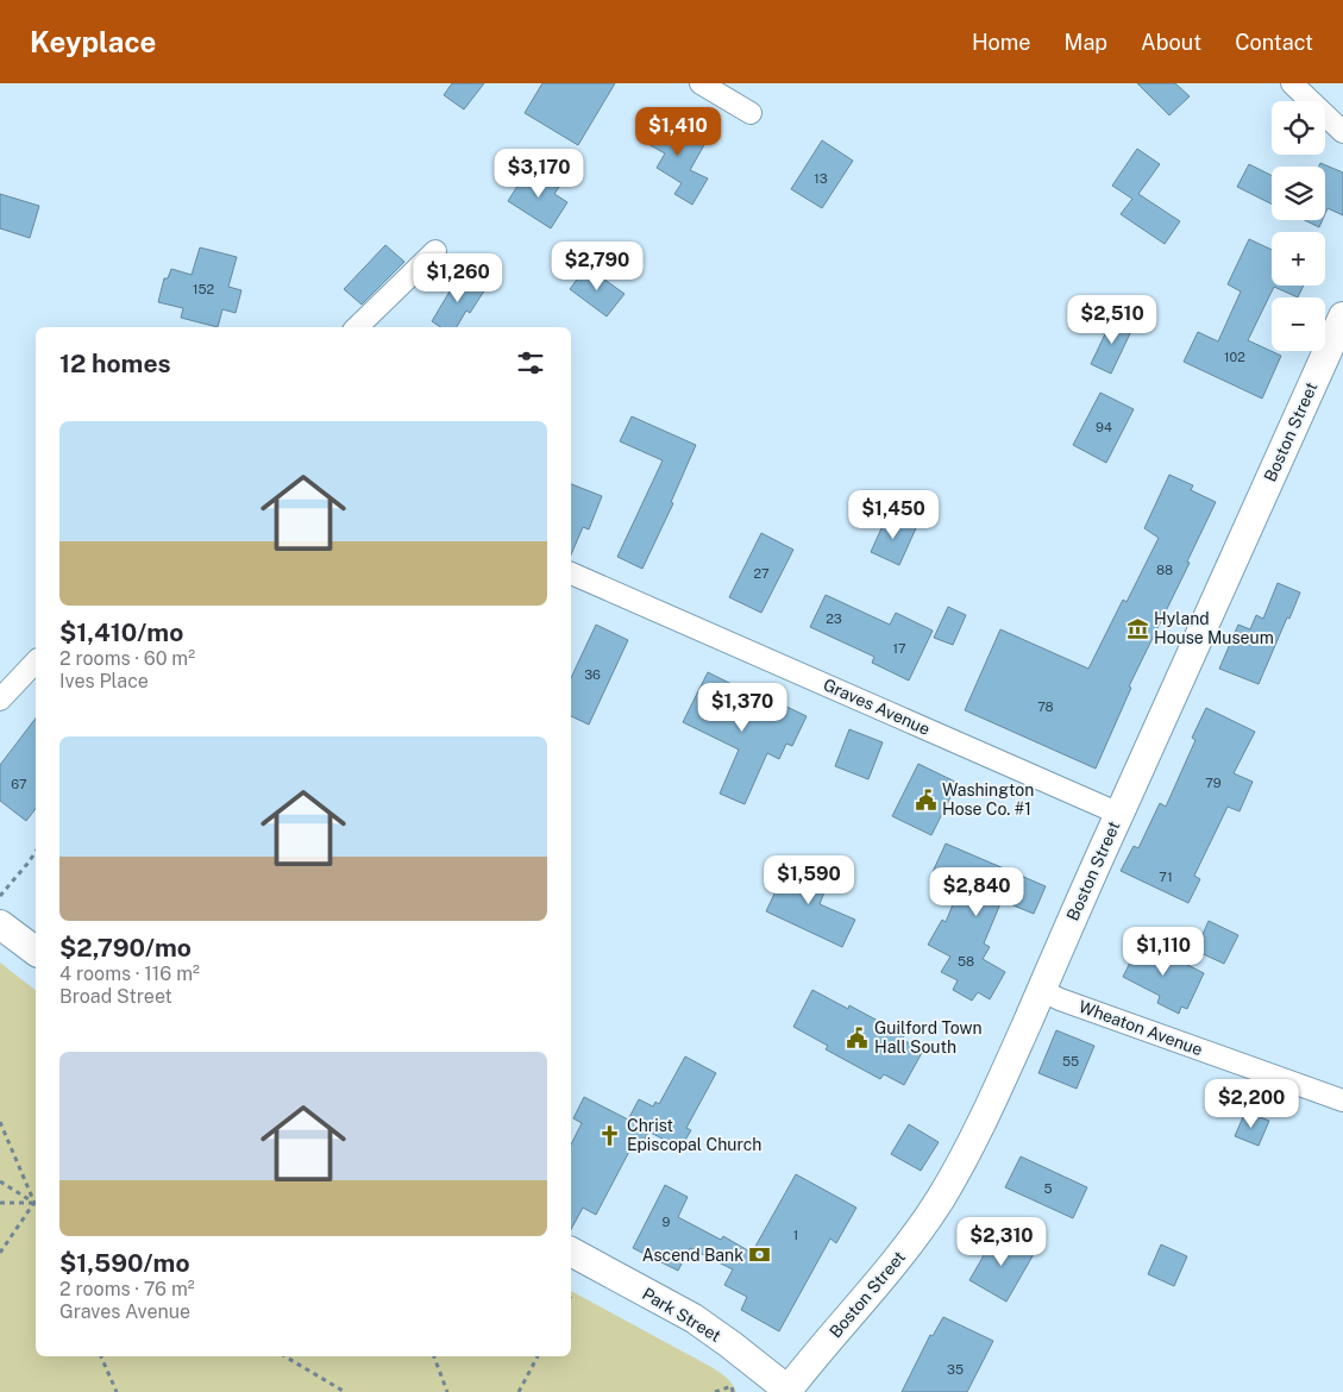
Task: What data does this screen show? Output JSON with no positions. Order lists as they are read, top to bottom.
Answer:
{
  "streets": {
    "main road": ["Boston Street", "Park Street"],
    "street": ["Graves Avenue", "Wheaton Avenue"]
  },
  "crossings": [
    ["Boston Street", "Graves Avenue"],
    ["Boston Street", "Wheaton Avenue"],
    ["Boston Street", "Park Street"]
  ],
  "places": {
    "museum": ["Hyland House Museum"],
    "public building": ["Washington Hose Co. #1", "Guilford Town Hall South"],
    "church": ["Christ Episcopal Church"],
    "bank": ["Ascend Bank"]
  },
  "house_numbers": [
    "13",
    "152",
    "102",
    "94",
    "88",
    "27",
    "23",
    "17",
    "36",
    "78",
    "79",
    "67",
    "71",
    "58",
    "55",
    "5",
    "9",
    "1",
    "35"
  ],
  "page": {
    "header": "Keyplace",
    "nav": [
      "Home",
      "Map",
      "About",
      "Contact"
    ],
    "map_buttons": ["+", "−"],
    "price": [
      "$1,410",
      "$3,170",
      "$2,790",
      "$1,260",
      "$2,510",
      "$1,450",
      "$1,370",
      "$1,590",
      "$2,840",
      "$1,110",
      "$2,200",
      "$2,310"
    ],
    "heading": "12 homes",
    "list": [
      {
        "name": "$1,410/mo",
        "note": "2 rooms · 60 m² · Ives Place"
      },
      {
        "name": "$2,790/mo",
        "note": "4 rooms · 116 m² · Broad Street"
      },
      {
        "name": "$1,590/mo",
        "note": "2 rooms · 76 m² · Graves Avenue"
      }
    ]
  }
}
